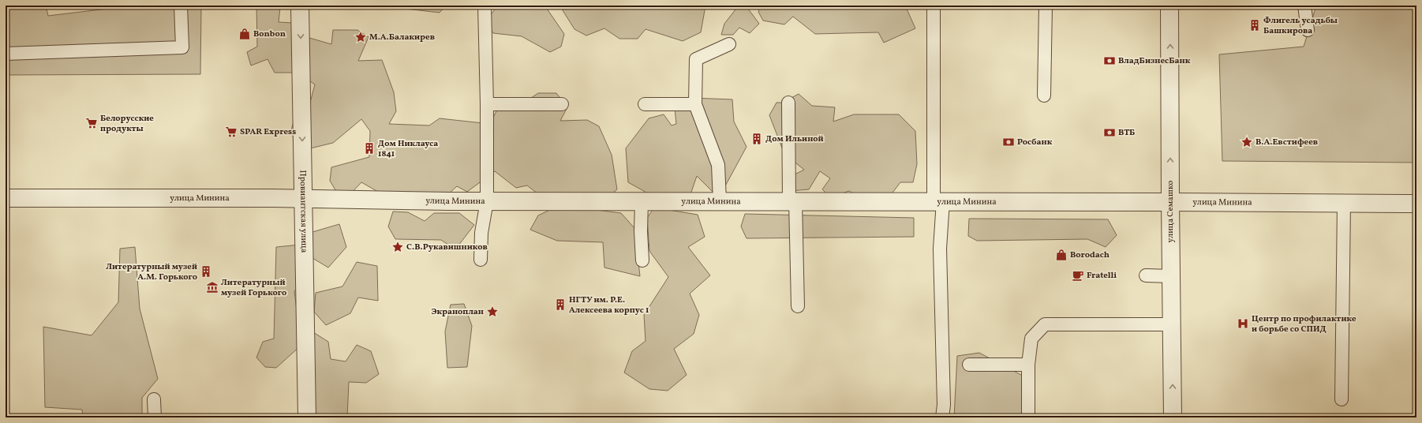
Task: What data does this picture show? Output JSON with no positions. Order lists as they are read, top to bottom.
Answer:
{
  "streets": {
    "street": ["улица Минина", "Провиантская улица", "улица Семашко"]
  },
  "crossings": [
    ["улица Минина", "Провиантская улица"],
    ["улица Минина", "улица Семашко"]
  ],
  "one_way": ["Провиантская улица", "улица Семашко"],
  "places": {
    "building": [
      "Флигель усадьбы Башкирова",
      "Дом Ильиной",
      "Дом Никлауса 1841",
      "Литературный музей А.М. Горького",
      "НГТУ им. Р.Е. Алексеева корпус 1"
    ],
    "shop": ["Bonbon", "Borodach"],
    "place": [
      "М.А.Балакирев",
      "В.А.Евстифеев",
      "С.В.Рукавишников",
      "Экраноплан"
    ],
    "bank": ["ВладБизнесБанк", "ВТБ", "Росбанк"],
    "supermarket": ["Белорусские продукты", "SPAR Express"],
    "cafe": ["Fratelli"],
    "museum": ["Литературный музей Горького"],
    "hospital": ["Центр по профилактике и борьбе со СПИД"]
  }
}
